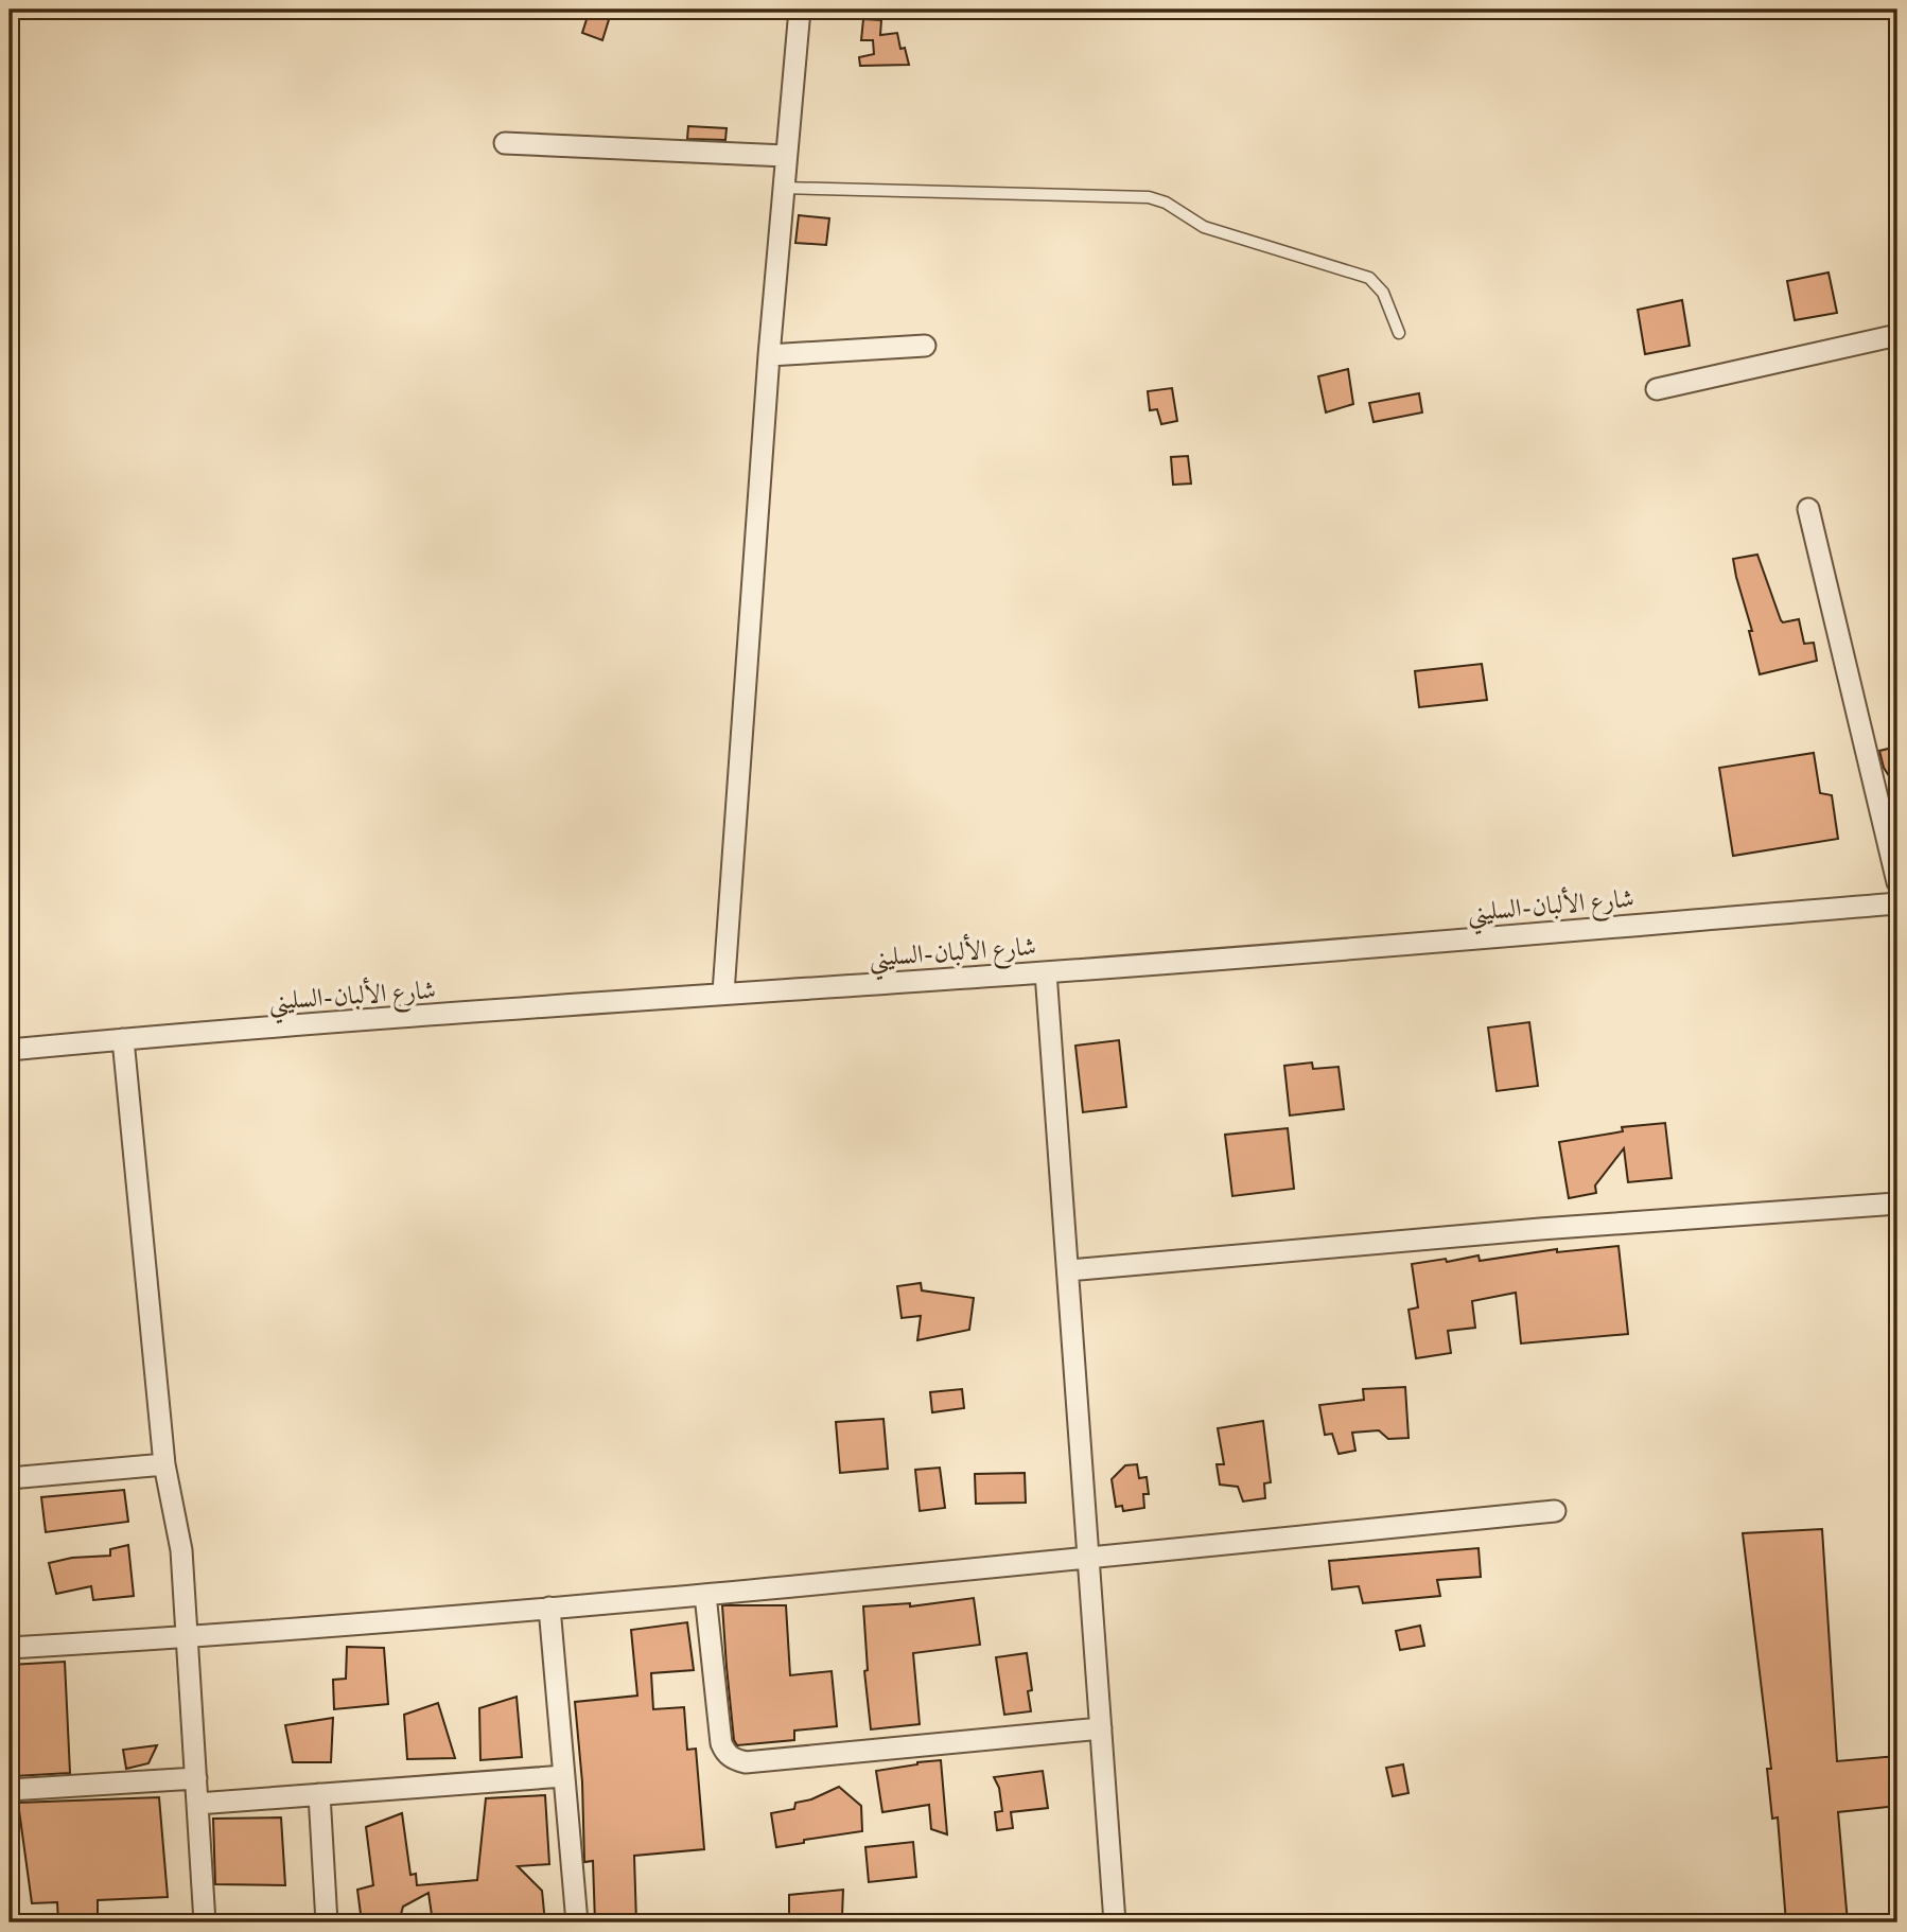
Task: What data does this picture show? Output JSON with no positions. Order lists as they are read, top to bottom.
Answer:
{
  "streets": {
    "street": ["شارع الألبان-السليني"]
  }
}
